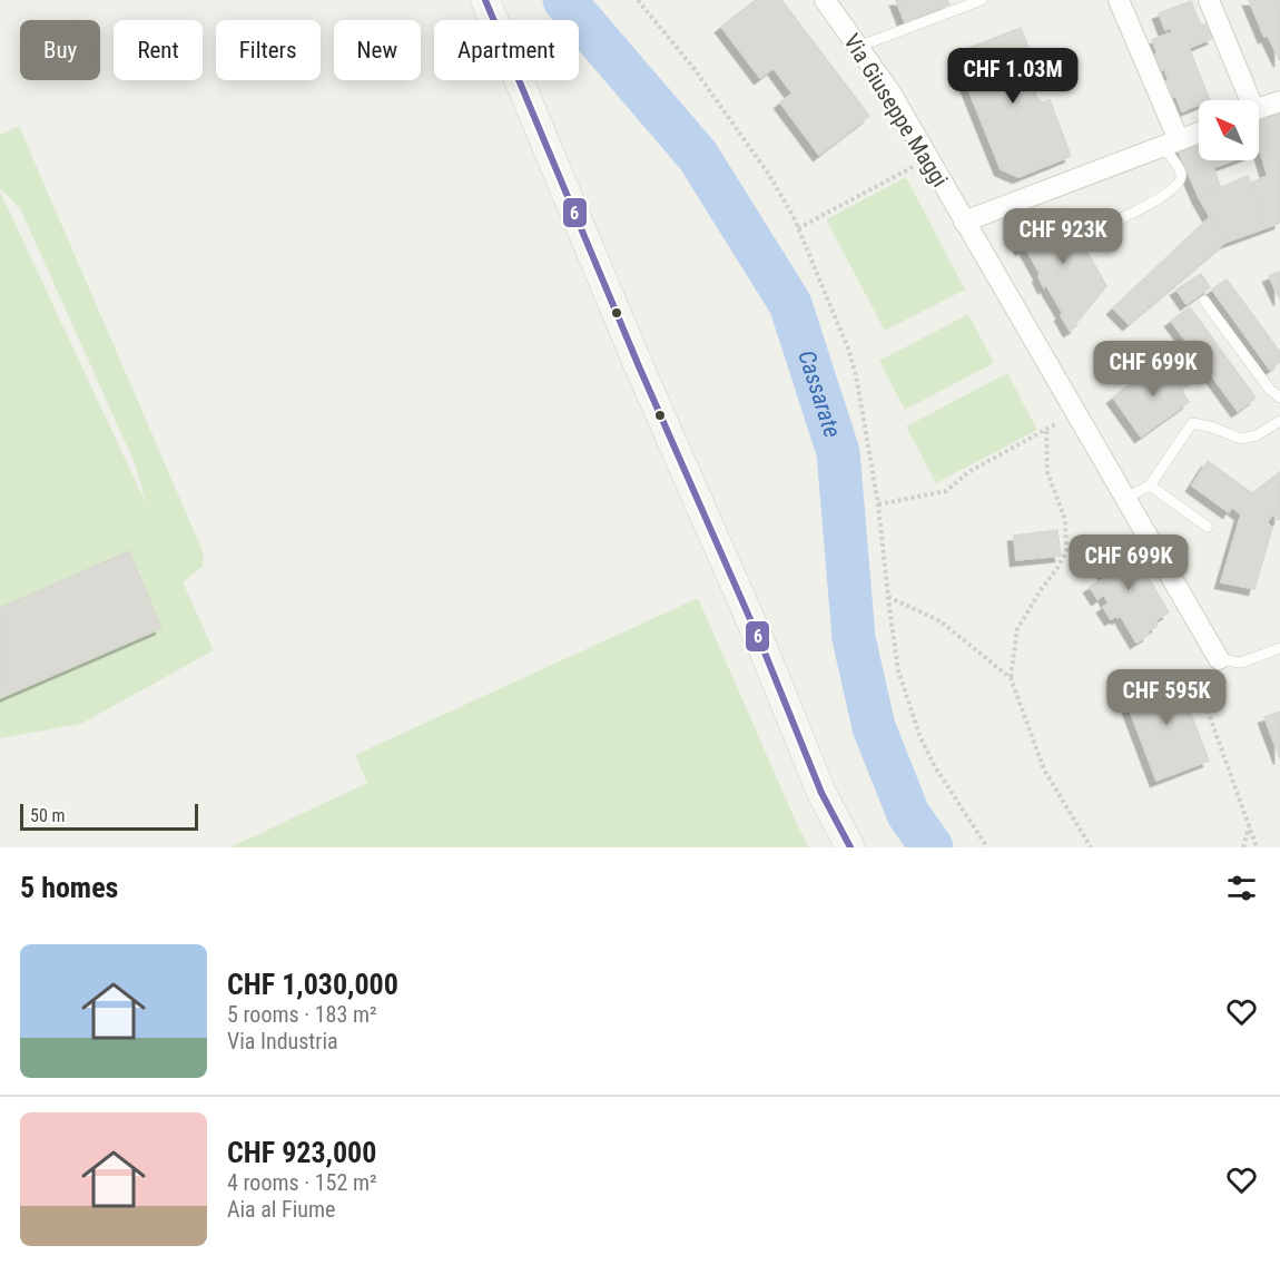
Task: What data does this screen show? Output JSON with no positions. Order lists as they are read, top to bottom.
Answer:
{
  "streets": {
    "street": ["Via Giuseppe Maggi"]
  },
  "water": ["Cassarate"],
  "lines": ["transit line 6"],
  "scale_bar": "50 m",
  "north": "top left",
  "page": {
    "chip": [
      "Buy",
      "Rent",
      "Filters",
      "New",
      "Apartment"
    ],
    "price": [
      "CHF 1.03M",
      "CHF 923K",
      "CHF 699K",
      "CHF 699K",
      "CHF 595K"
    ],
    "scale": "50 m",
    "heading": "5 homes",
    "list": [
      {
        "name": "CHF 1,030,000",
        "note": "5 rooms · 183 m² · Via Industria"
      },
      {
        "name": "CHF 923,000",
        "note": "4 rooms · 152 m² · Aia al Fiume"
      }
    ]
  }
}
